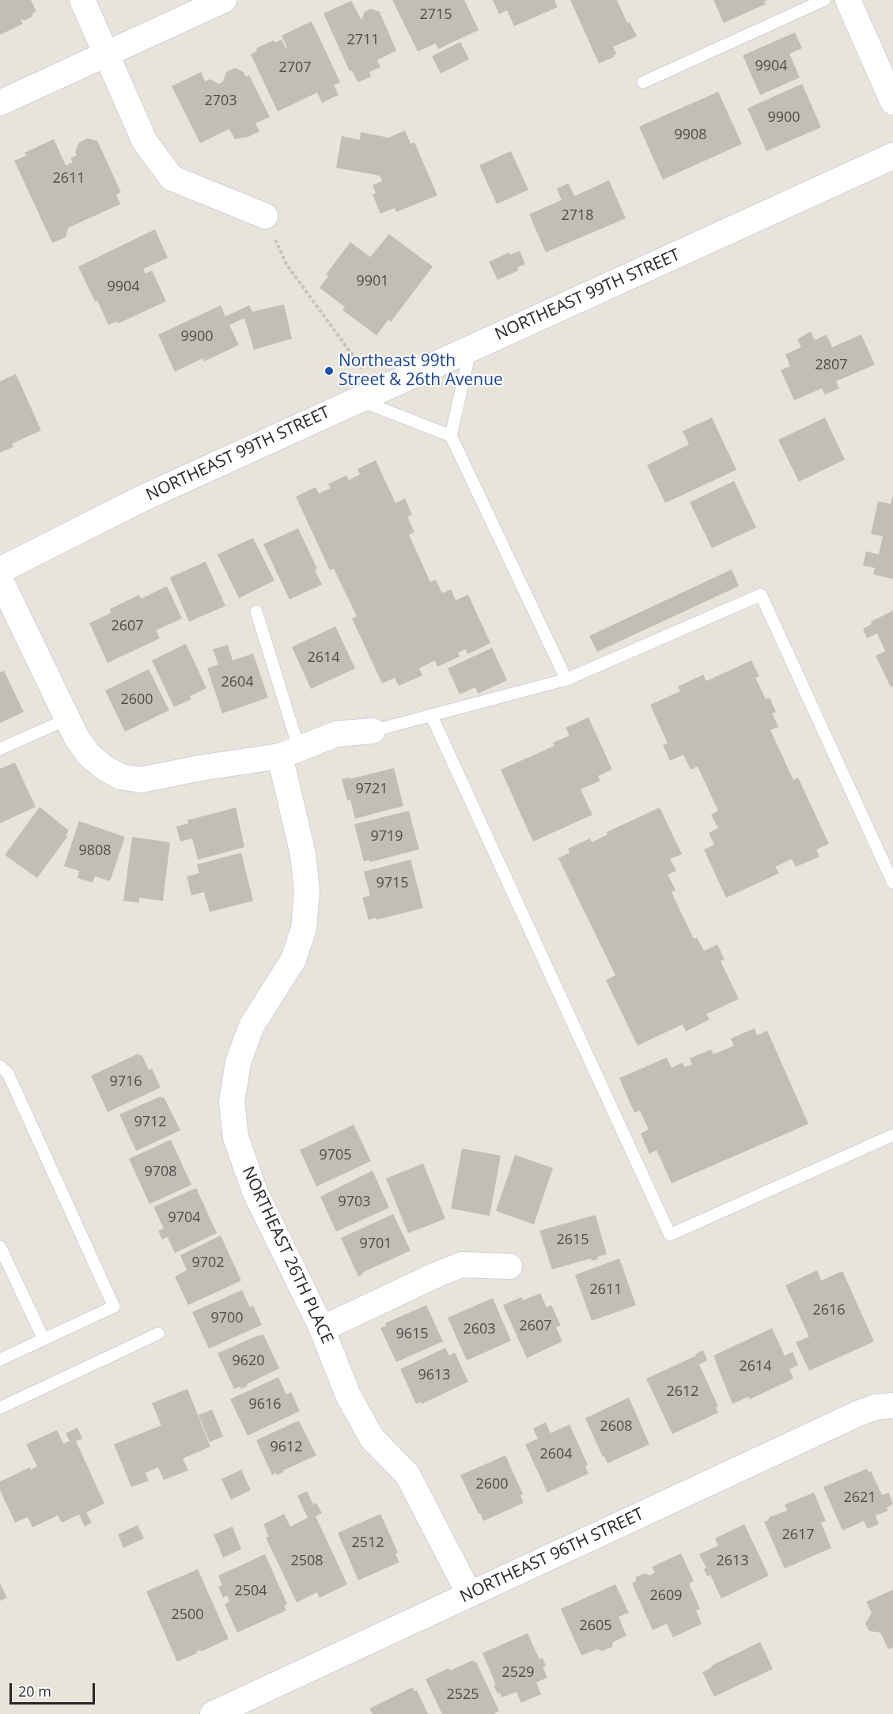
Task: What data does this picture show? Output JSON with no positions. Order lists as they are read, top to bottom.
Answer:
{
  "streets": {
    "main road": ["NORTHEAST 99TH STREET"],
    "street": ["NORTHEAST 26TH PLACE", "NORTHEAST 96TH STREET"]
  },
  "crossings": [
    ["NORTHEAST 26TH PLACE", "NORTHEAST 96TH STREET"]
  ],
  "places": ["Northeast 99th Street & 26th Avenue"],
  "house_numbers": [
    "2715",
    "2711",
    "9904",
    "2707",
    "2703",
    "9900",
    "9908",
    "2611",
    "2718",
    "9901",
    "9904",
    "9900",
    "2807",
    "2607",
    "2614",
    "2604",
    "2600",
    "9721",
    "9719",
    "9808",
    "9715",
    "9716",
    "9712",
    "9705",
    "9708",
    "9703",
    "9704",
    "2615",
    "9701",
    "9702",
    "2611",
    "2616",
    "9700",
    "2607",
    "2603",
    "9615",
    "9620",
    "2614",
    "9613",
    "2612",
    "9616",
    "2608",
    "9612",
    "2604",
    "2600",
    "2621",
    "2617",
    "2512",
    "2508",
    "2613",
    "2504",
    "2609",
    "2500",
    "2605",
    "2529",
    "2525"
  ],
  "scale_bar": "20 m"
}
